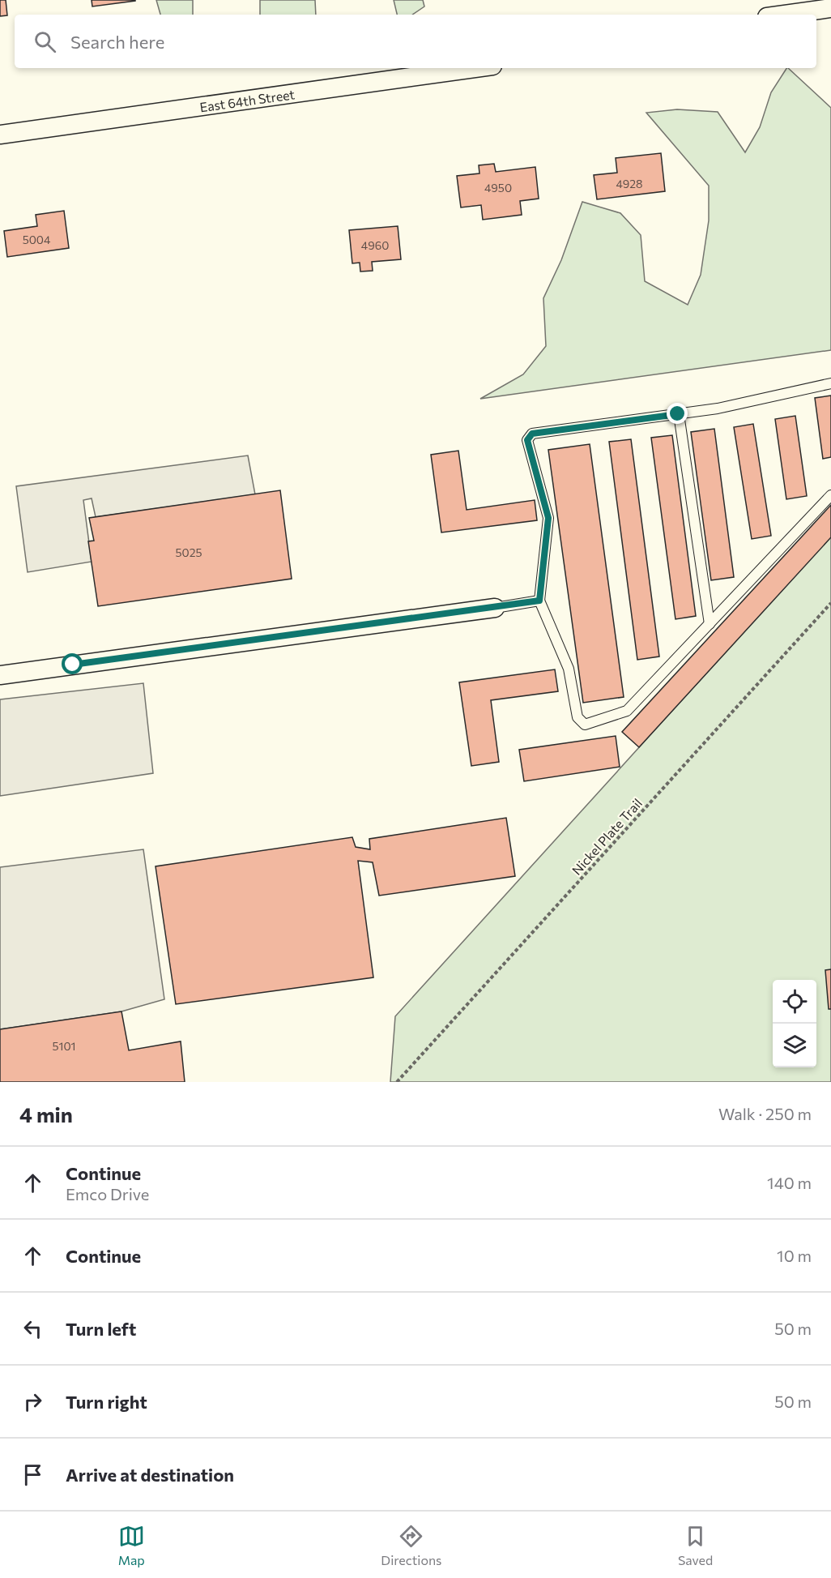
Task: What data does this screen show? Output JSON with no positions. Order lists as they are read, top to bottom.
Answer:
{
  "streets": {
    "street": ["East 64th Street"],
    "path": ["Nickel Plate Trail"]
  },
  "house_numbers": [
    "4928",
    "4950",
    "5004",
    "4960",
    "5025",
    "5101"
  ],
  "page": {
    "search": "Search here",
    "heading": ["4 min", "Walk · 250 m"],
    "list": [
      ["Continue", "Emco Drive", "140 m"],
      ["Continue", "10 m"],
      ["Turn left", "50 m"],
      ["Turn right", "50 m"],
      "Arrive at destination"
    ],
    "nav": ["Map", "Directions", "Saved"]
  }
}
